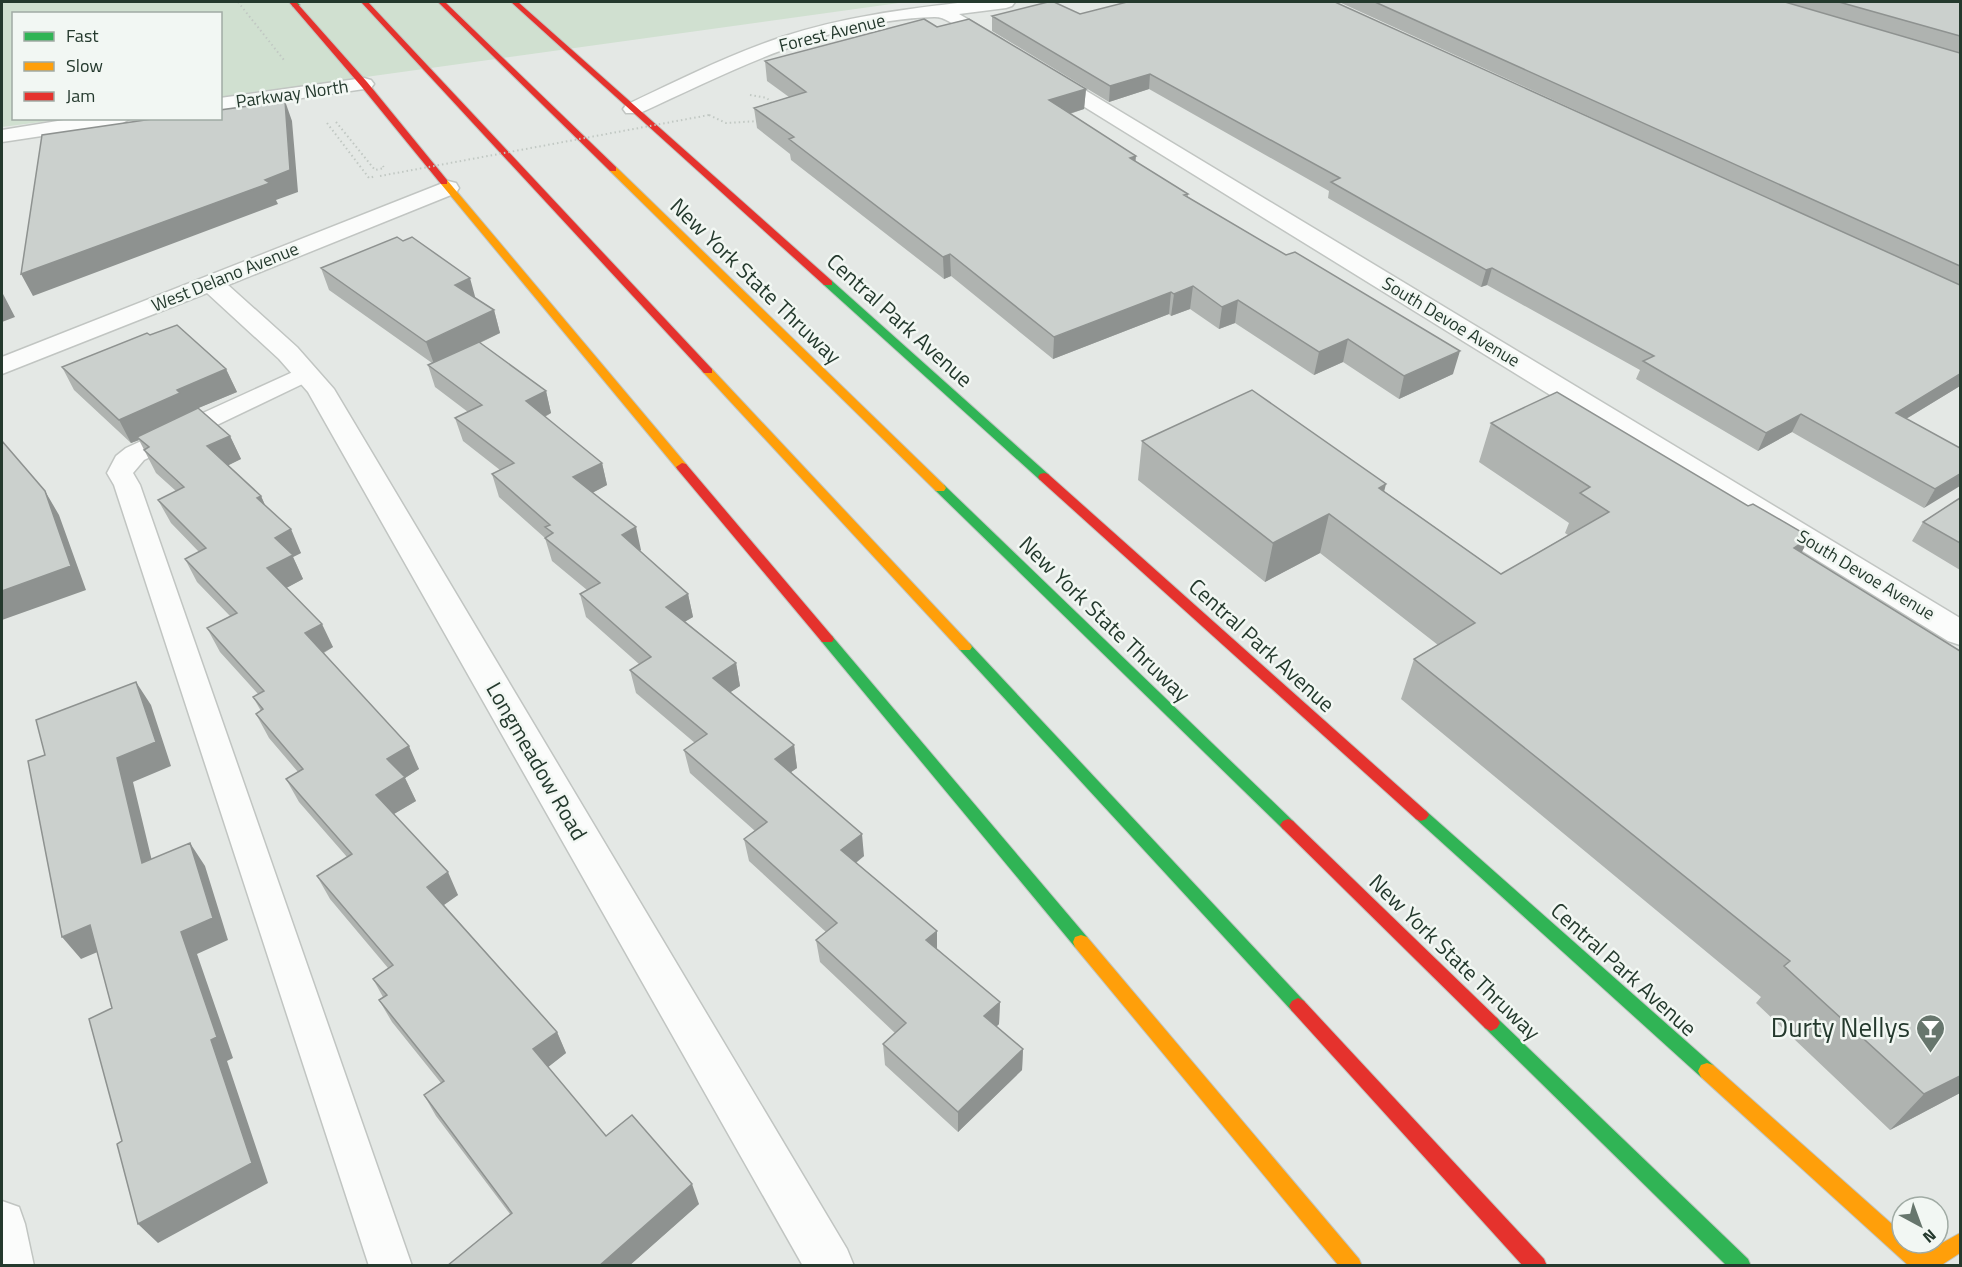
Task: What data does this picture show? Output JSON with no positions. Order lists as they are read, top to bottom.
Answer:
{
  "streets": {
    "main road": ["New York State Thruway", "Central Park Avenue"],
    "street": [
      "Forest Avenue",
      "Parkway North",
      "West Delano Avenue",
      "South Devoe Avenue",
      "Longmeadow Road"
    ]
  },
  "crossings": [
    ["Forest Avenue", "Central Park Avenue"],
    ["Forest Avenue", "South Devoe Avenue"],
    ["West Delano Avenue", "Longmeadow Road"]
  ],
  "places": {
    "bar": ["Durty Nellys"]
  },
  "legend": ["Fast", "Slow", "Jam"],
  "north": "bottom right"
}
